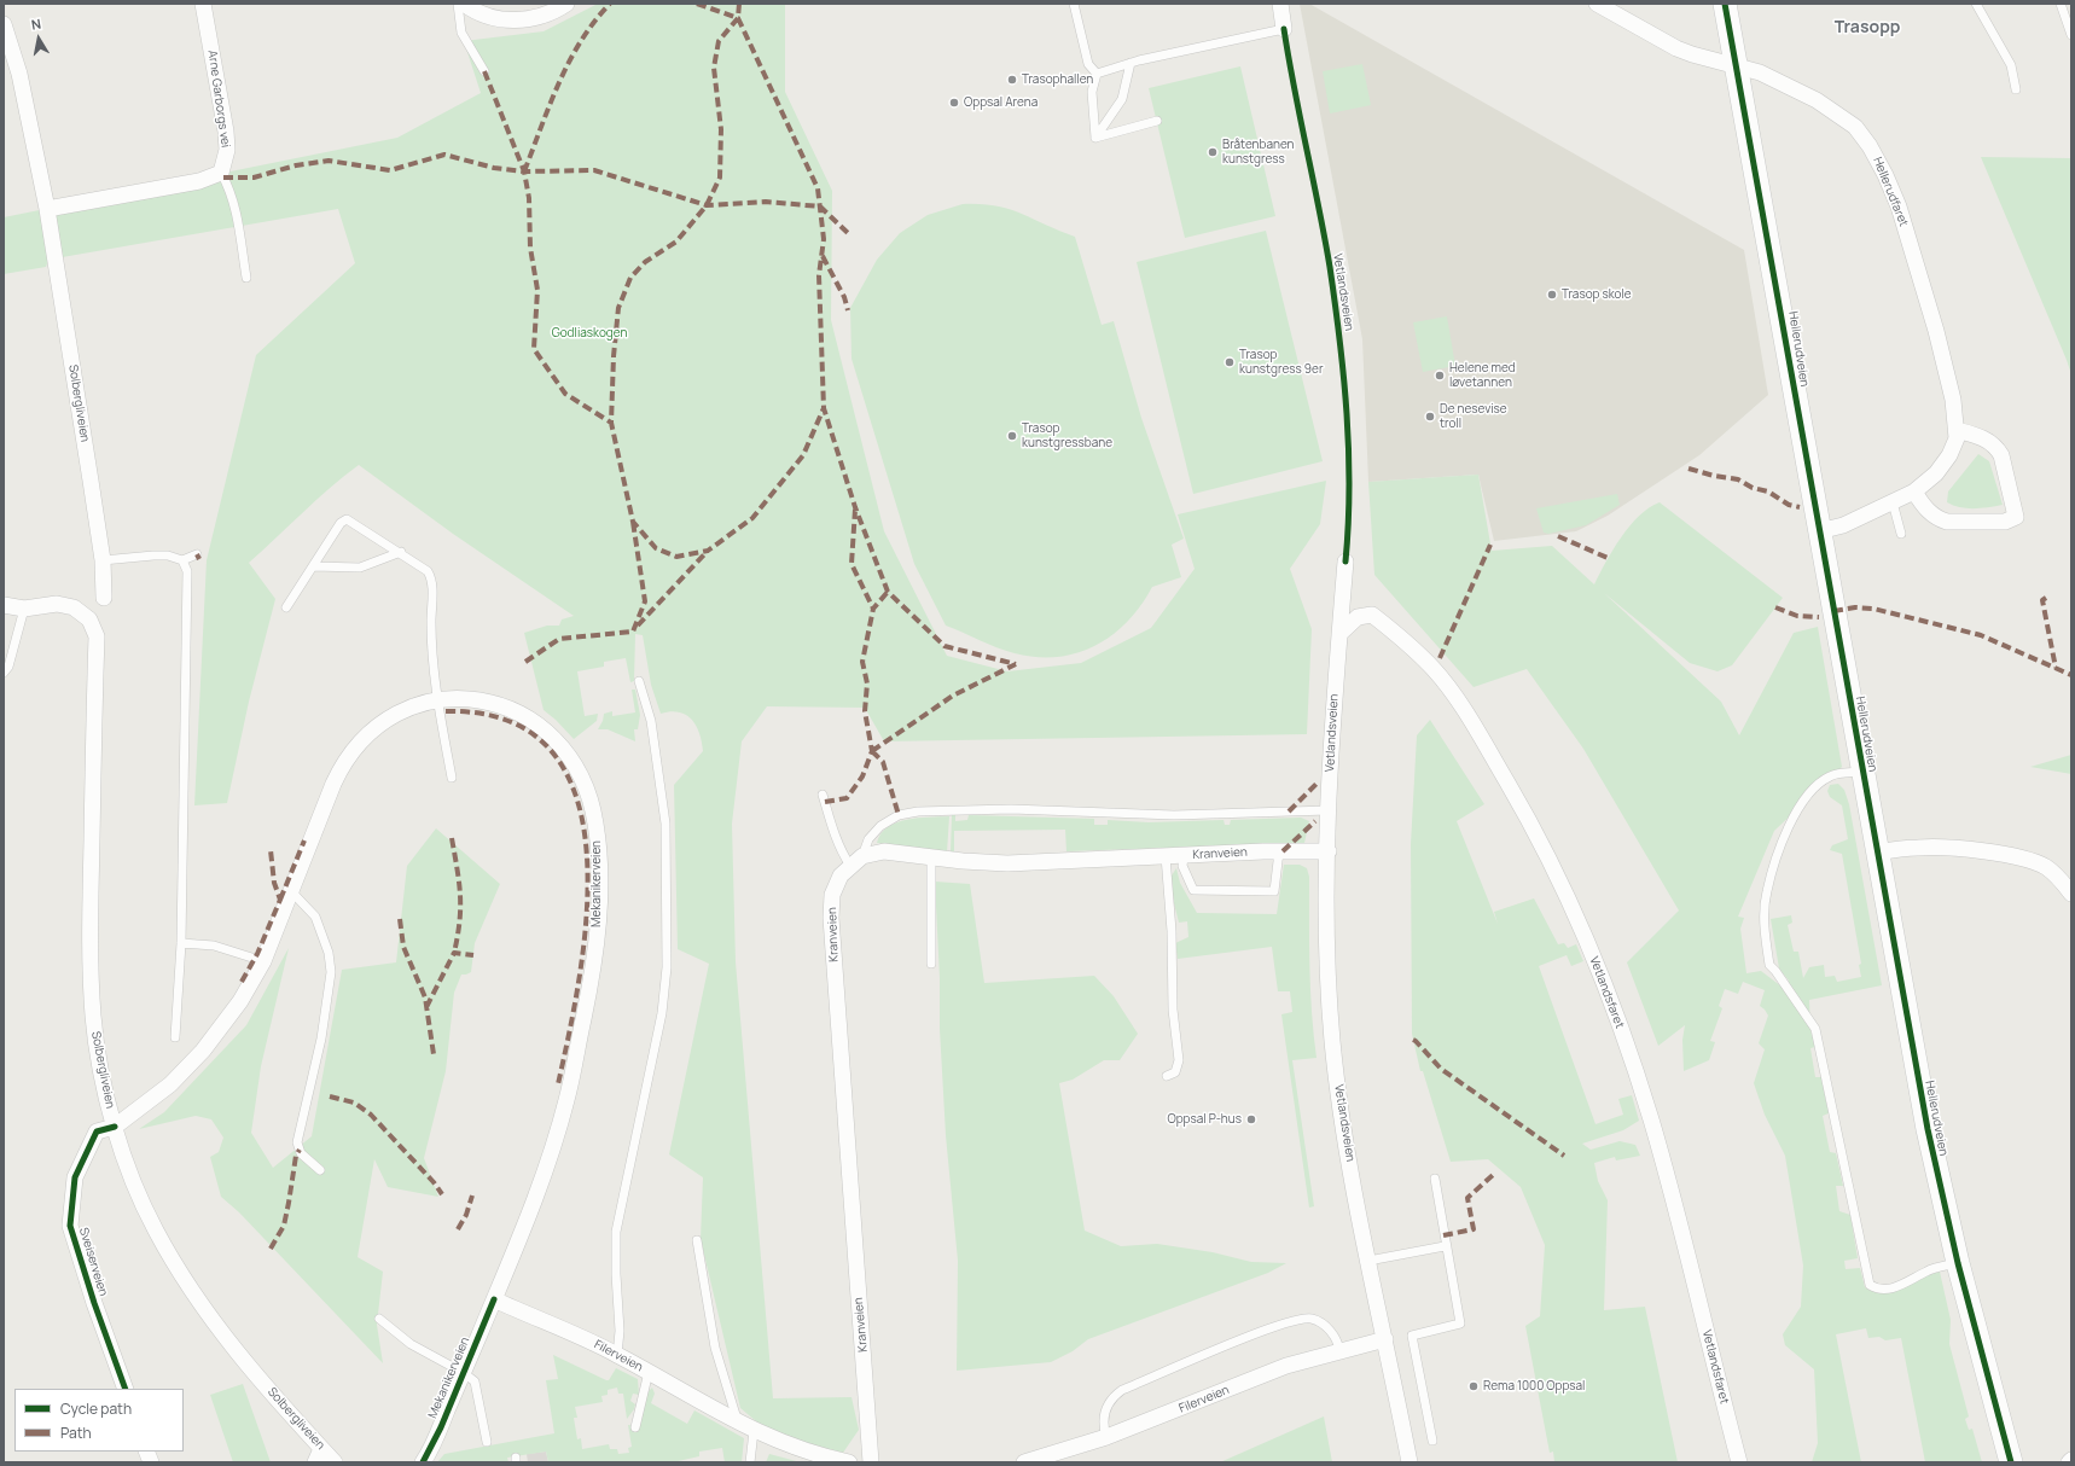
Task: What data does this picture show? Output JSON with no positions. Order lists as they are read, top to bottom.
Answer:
{
  "streets": {
    "main road": ["Hellerudveien"],
    "street": [
      "Arne Garborgs vei",
      "Hellerudfaret",
      "Vetlandsveien",
      "Solbergliveien",
      "Kranveien",
      "Mekanikerveien",
      "Vetlandsfaret",
      "Sveiserveien",
      "Filerveien"
    ]
  },
  "crossings": [
    ["Hellerudfaret", "Hellerudveien"],
    ["Vetlandsveien", "Kranveien"],
    ["Vetlandsveien", "Vetlandsfaret"],
    ["Vetlandsveien", "Filerveien"],
    ["Solbergliveien", "Mekanikerveien"],
    ["Solbergliveien", "Sveiserveien"],
    ["Mekanikerveien", "Sveiserveien"],
    ["Mekanikerveien", "Filerveien"]
  ],
  "districts": ["Trasopp"],
  "parks": ["Godliaskogen"],
  "places": [
    "Trasophallen",
    "Oppsal Arena",
    "Bråtenbanen kunstgress",
    "Trasop skole",
    "Trasop kunstgress 9er",
    "Helene med løvetannen",
    "De nesevise troll",
    "Trasop kunstgressbane",
    "Oppsal P-hus",
    "Rema 1000 Oppsal"
  ],
  "legend": ["Cycle path", "Path"],
  "north": "top"
}
